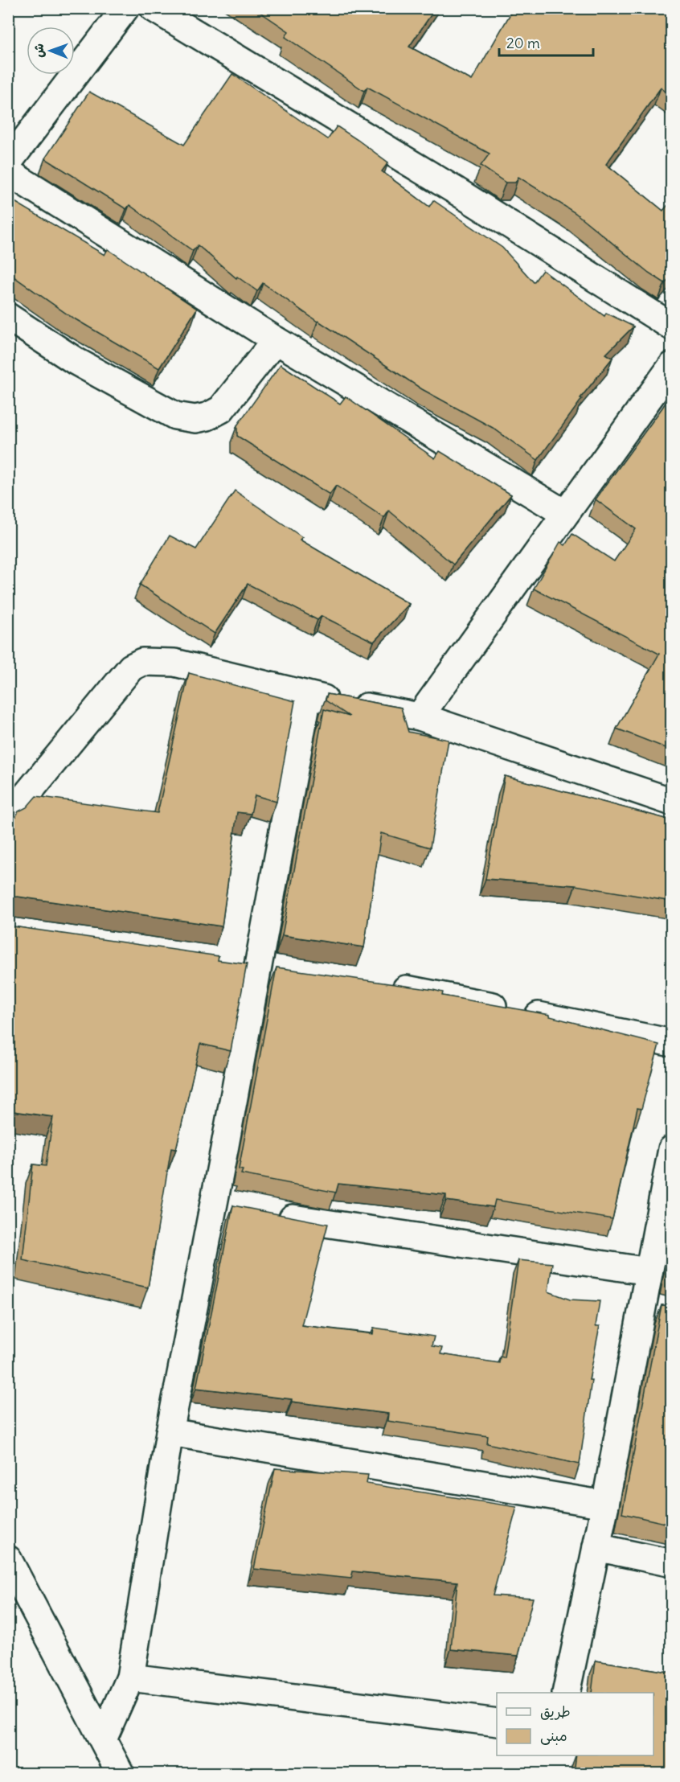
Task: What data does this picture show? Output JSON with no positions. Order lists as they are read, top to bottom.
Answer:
{
  "legend": ["طريق", "مبنى"],
  "scale_bar": "20 m",
  "north": "left"
}
